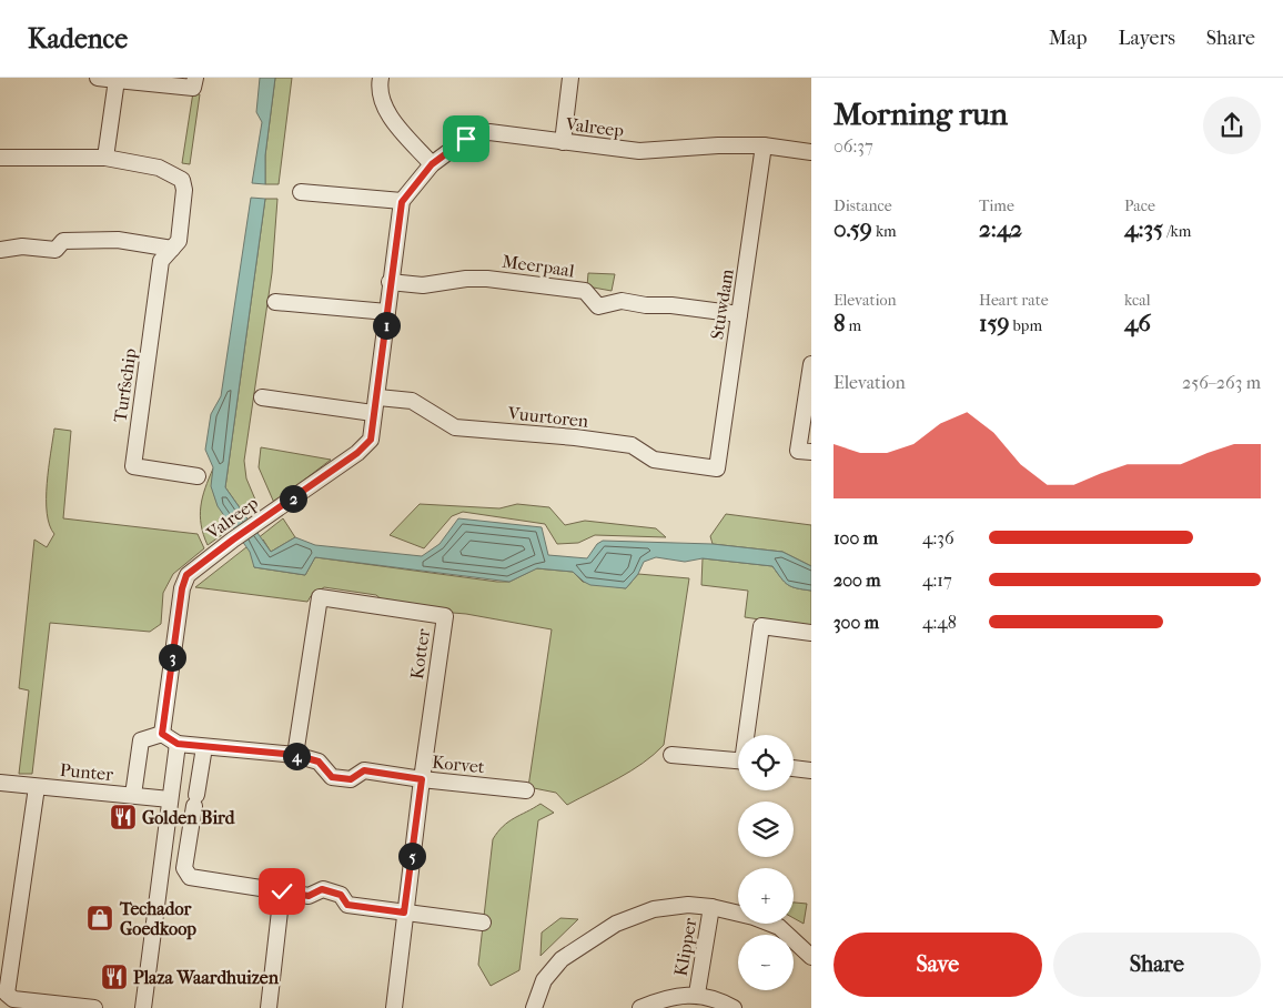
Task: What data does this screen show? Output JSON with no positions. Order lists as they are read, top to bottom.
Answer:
{
  "streets": {
    "street": [
      "Valreep",
      "Meerpaal",
      "Stuwdam",
      "Turfschip",
      "Vuurtoren",
      "Kotter",
      "Korvet",
      "Punter",
      "Klipper"
    ]
  },
  "crossings": [
    ["Valreep", "Meerpaal"],
    ["Valreep", "Stuwdam"],
    ["Valreep", "Vuurtoren"],
    ["Meerpaal", "Stuwdam"],
    ["Stuwdam", "Vuurtoren"],
    ["Kotter", "Korvet"]
  ],
  "places": {
    "restaurant": ["Golden Bird", "Plaza Waardhuizen"],
    "shop": ["Techador Goedkoop"]
  },
  "page": {
    "header": "Kadence",
    "nav": ["Map", "Layers", "Share"],
    "heading": ["Morning run", "06:37"],
    "stats": [
      ["Distance", "0.59 km"],
      ["Time", "2:42"],
      ["Pace", "4:35 /km"],
      ["Elevation", "8 m"],
      ["Heart rate", "159 bpm"],
      ["kcal", "46"]
    ],
    "pins": [
      "1",
      "2",
      "3",
      "4",
      "5"
    ],
    "chart": ["Elevation", "256–263 m"],
    "list": [
      {
        "name": "100 m",
        "note": "4:36"
      },
      {
        "name": "200 m",
        "note": "4:17"
      },
      {
        "name": "300 m",
        "note": "4:48"
      }
    ],
    "map_buttons": ["+", "−"],
    "buttons": ["Save", "Share"]
  }
}
